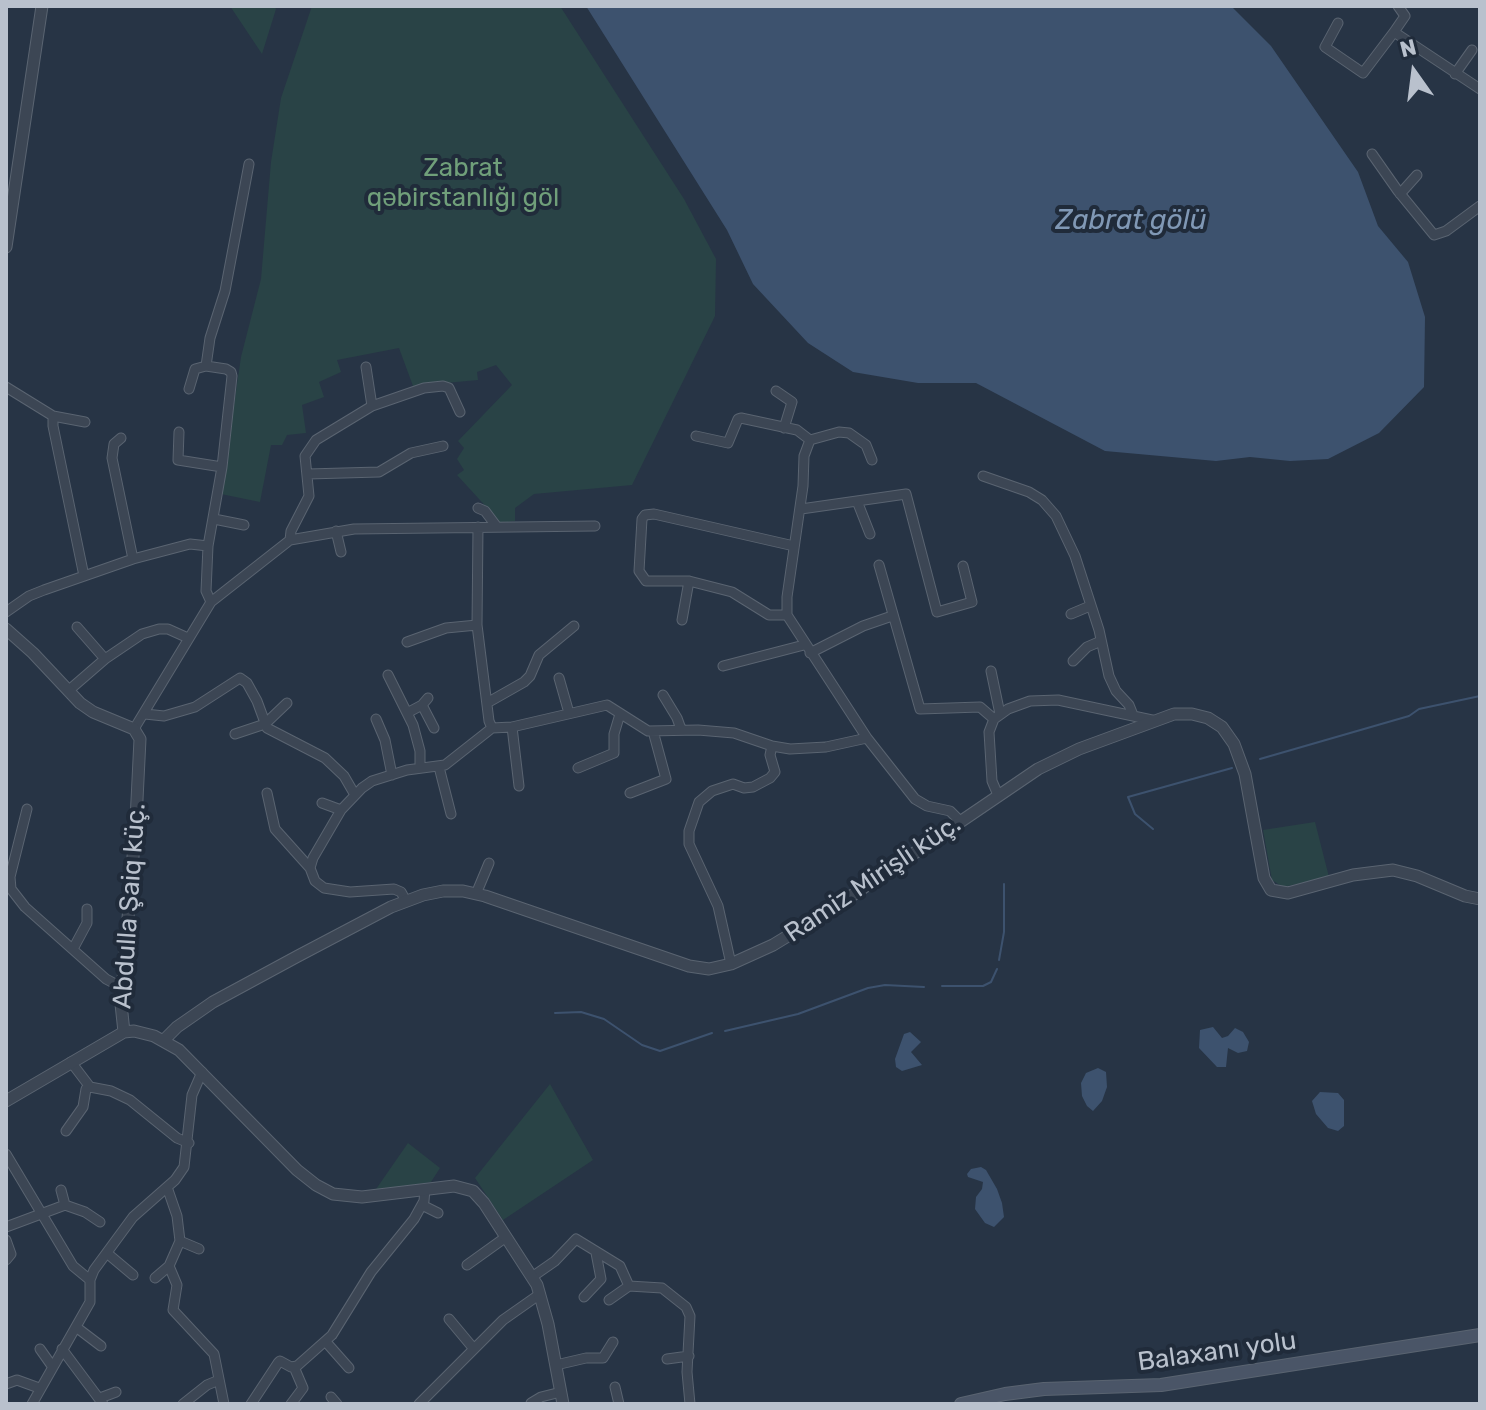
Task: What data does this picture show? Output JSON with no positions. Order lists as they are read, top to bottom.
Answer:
{
  "streets": {
    "main road": ["Balaxanı yolu"],
    "street": ["Ramiz Mirişli küç.", "Abdulla Şaiq küç."]
  },
  "crossings": [
    ["Ramiz Mirişli küç.", "Abdulla Şaiq küç."]
  ],
  "water": ["Zabrat gölü"],
  "parks": ["Zabrat qəbirstanlığı göl"],
  "north": "top"
}
